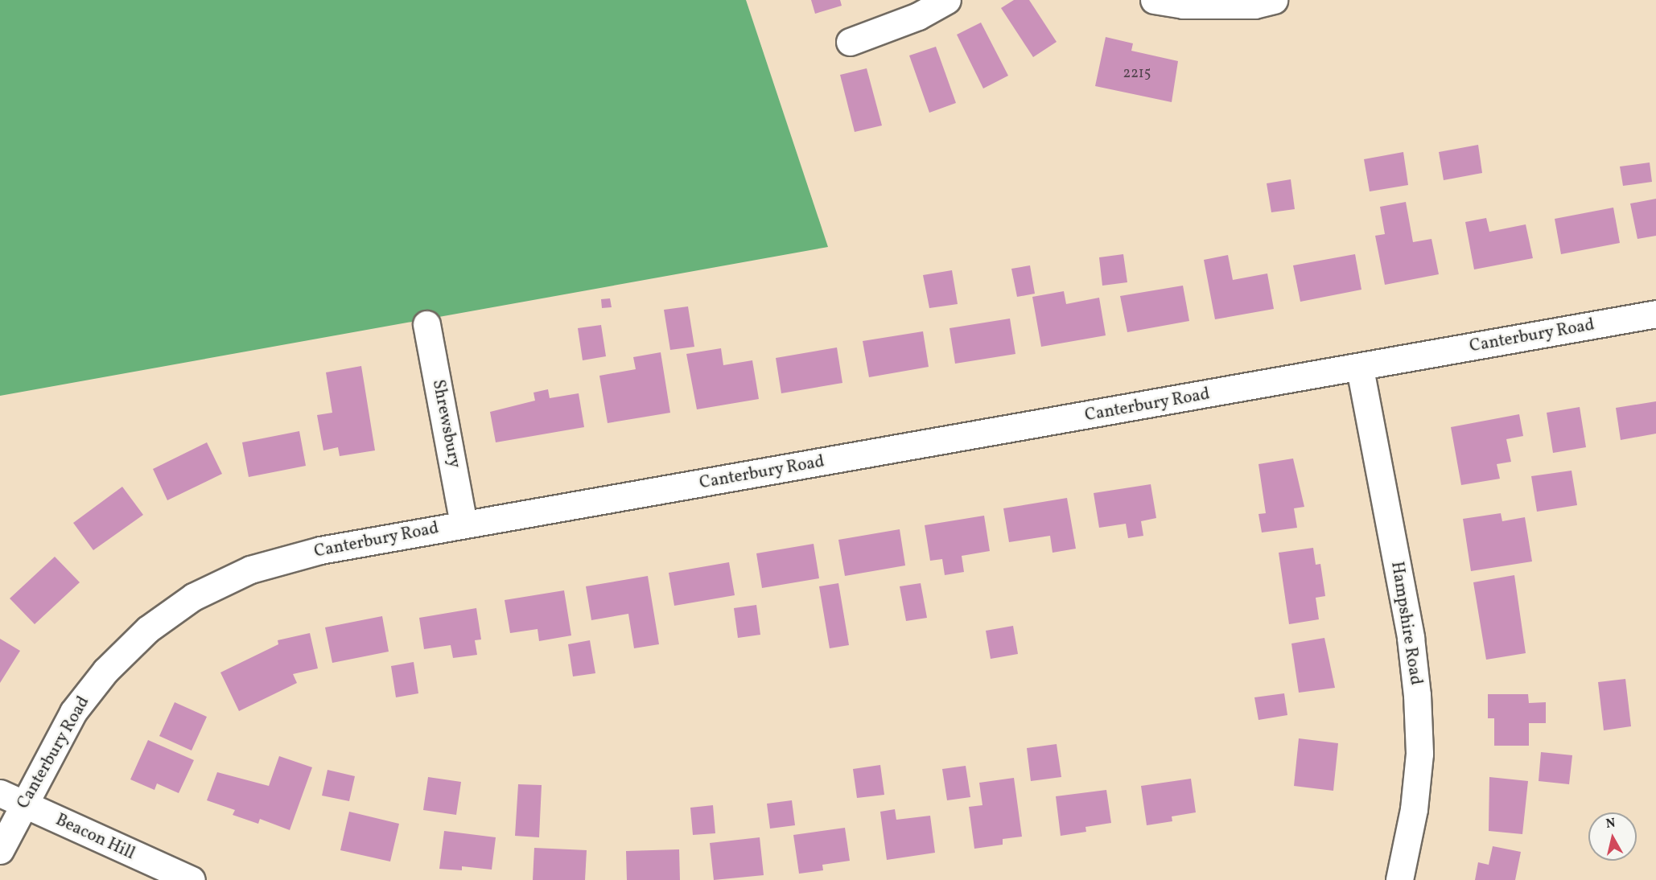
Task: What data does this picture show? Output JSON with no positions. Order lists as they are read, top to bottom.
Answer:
{
  "streets": {
    "street": [
      "Canterbury Road",
      "Shrewsbury",
      "Hampshire Road",
      "Beacon Hill"
    ]
  },
  "crossings": [
    ["Canterbury Road", "Shrewsbury"],
    ["Canterbury Road", "Hampshire Road"],
    ["Canterbury Road", "Beacon Hill"]
  ],
  "house_numbers": ["2215"],
  "north": "top"
}
